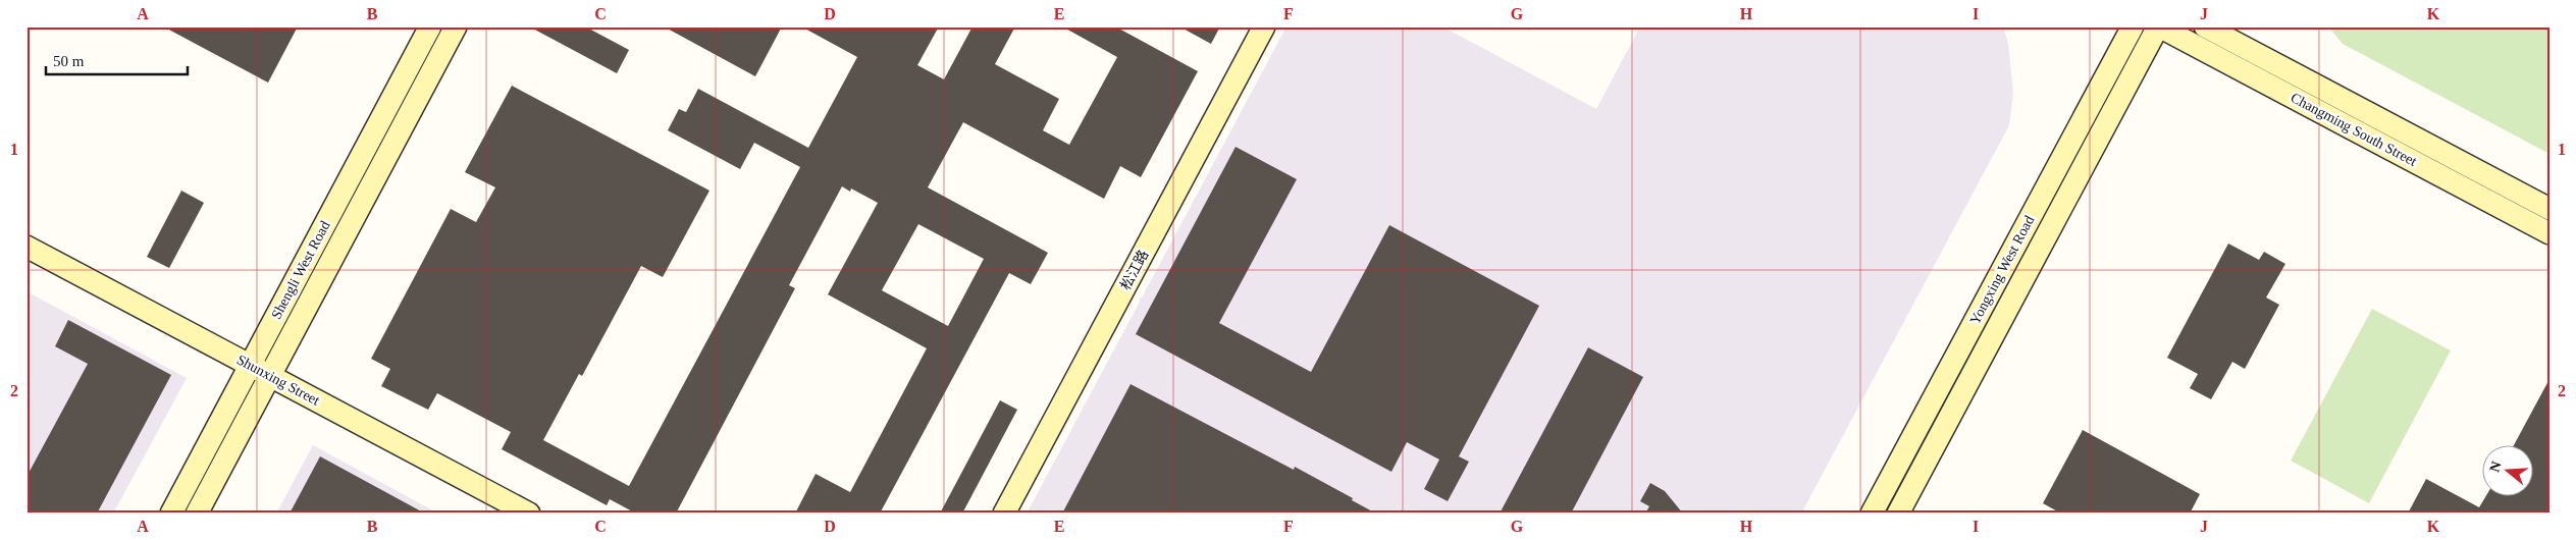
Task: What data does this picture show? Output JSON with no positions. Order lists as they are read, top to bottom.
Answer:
{
  "streets": {
    "main road": [
      "Changming South Street",
      "Shengli West Road",
      "松江路",
      "Yongxing West Road",
      "Shunxing Street"
    ]
  },
  "crossings": [
    ["Changming South Street", "Yongxing West Road"],
    ["Shengli West Road", "Shunxing Street"]
  ],
  "scale_bar": "50 m",
  "north": "left",
  "grid": {
    "columns": [
      "A",
      "B",
      "C",
      "D",
      "E",
      "F",
      "G",
      "H",
      "I",
      "J",
      "K"
    ],
    "rows": ["1", "2"]
  }
}
